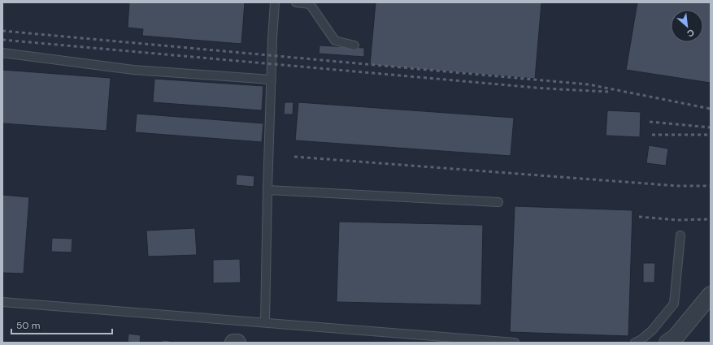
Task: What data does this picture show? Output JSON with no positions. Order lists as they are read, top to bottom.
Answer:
{
  "scale_bar": "50 m",
  "north": "bottom right"
}
